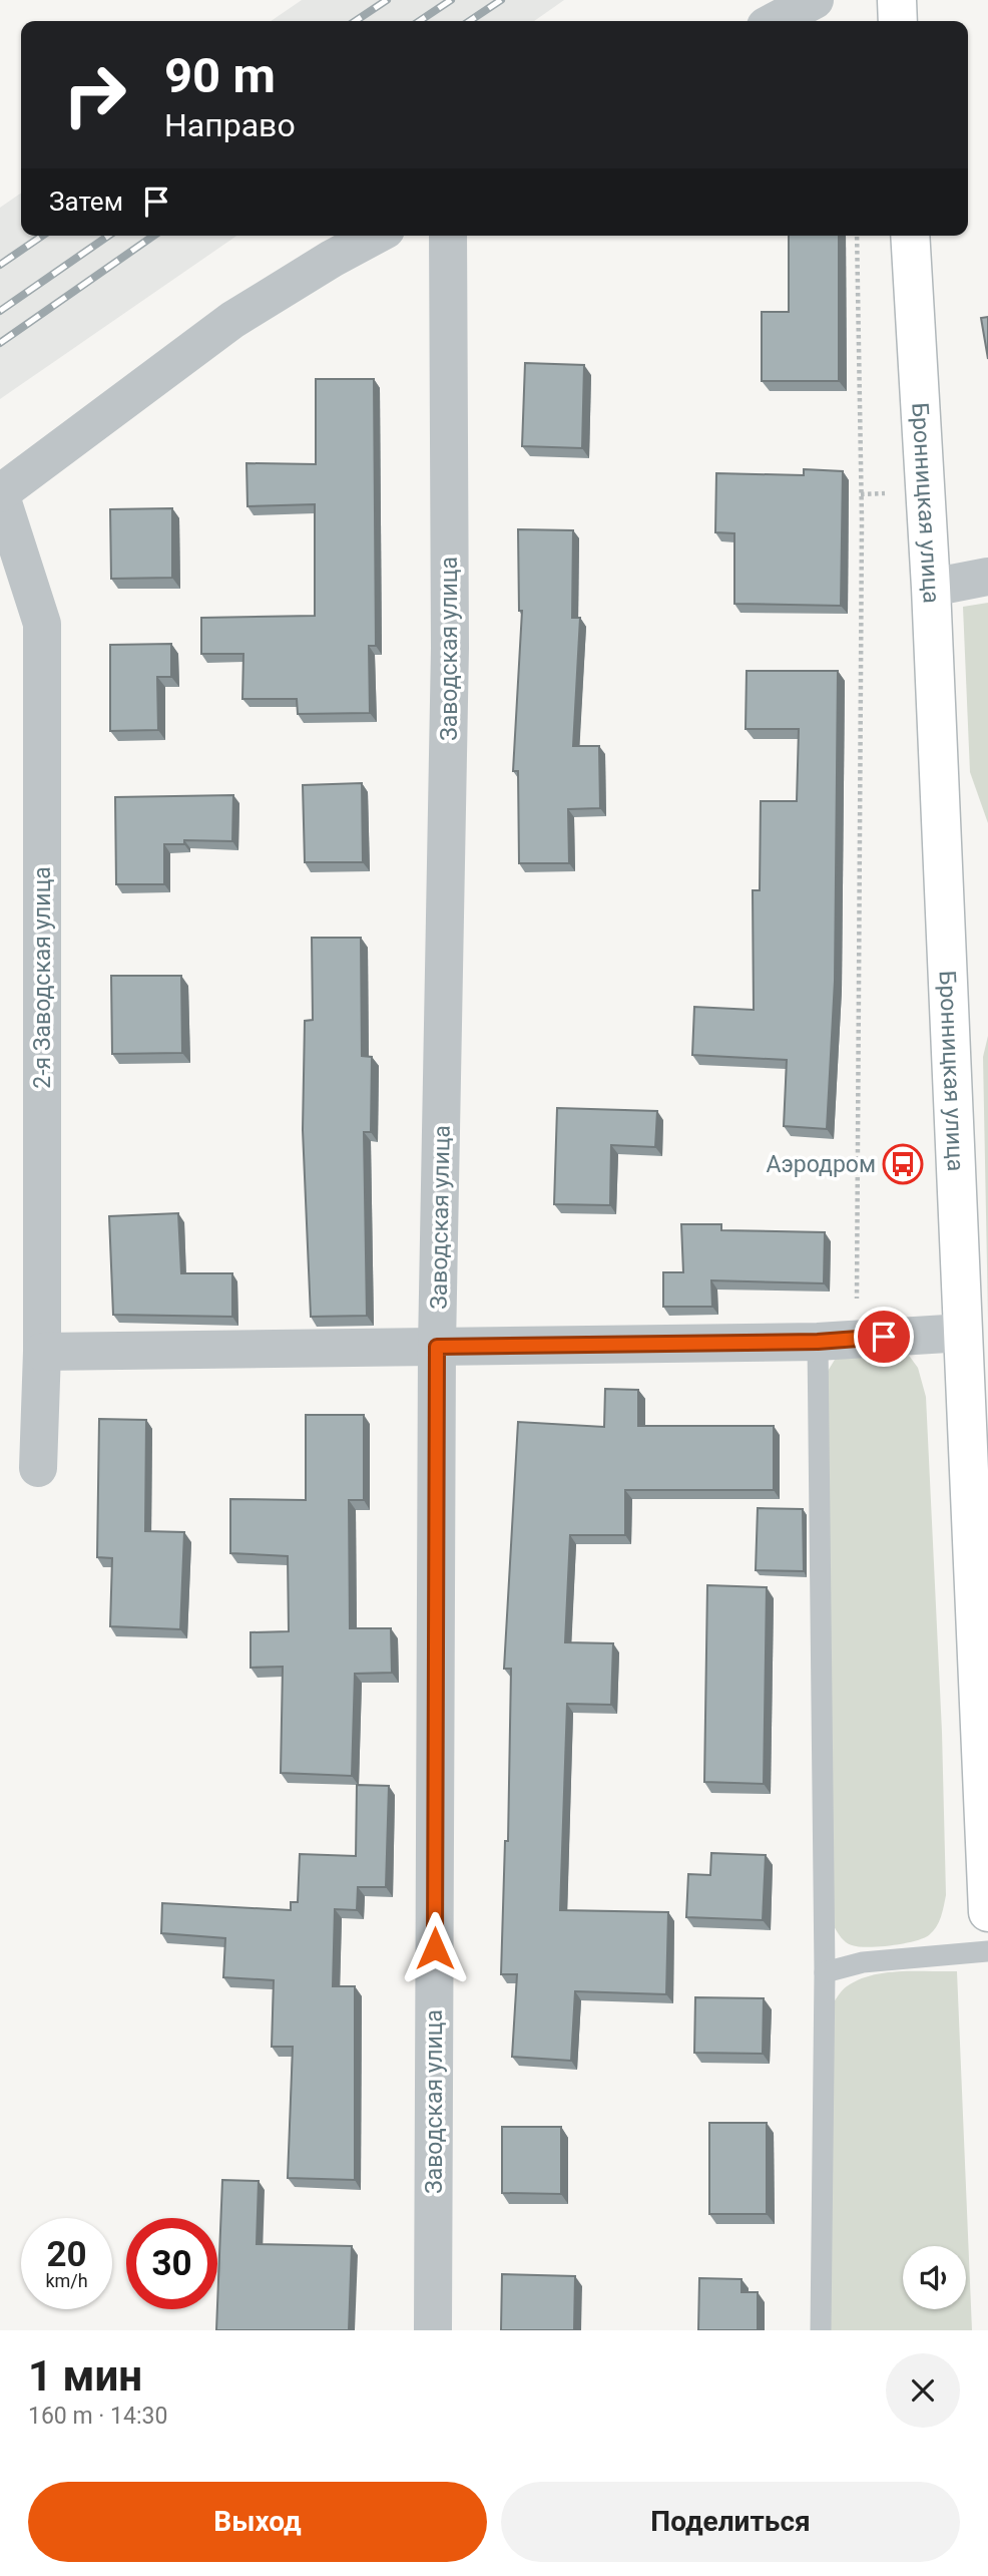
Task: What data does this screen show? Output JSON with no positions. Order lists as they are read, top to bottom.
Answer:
{
  "streets": {
    "main road": ["Бронницкая улица"],
    "street": ["Заводская улица", "2-я Заводская улица"]
  },
  "places": {
    "bus stop": ["Аэродром"]
  },
  "page": {
    "turn": ["90 m", "Направо"],
    "then": "Затем",
    "speed": "20 km/h",
    "limit": "30",
    "heading": ["1 мин", "160 m · 14:30"],
    "buttons": ["Выход", "Поделиться"]
  }
}
